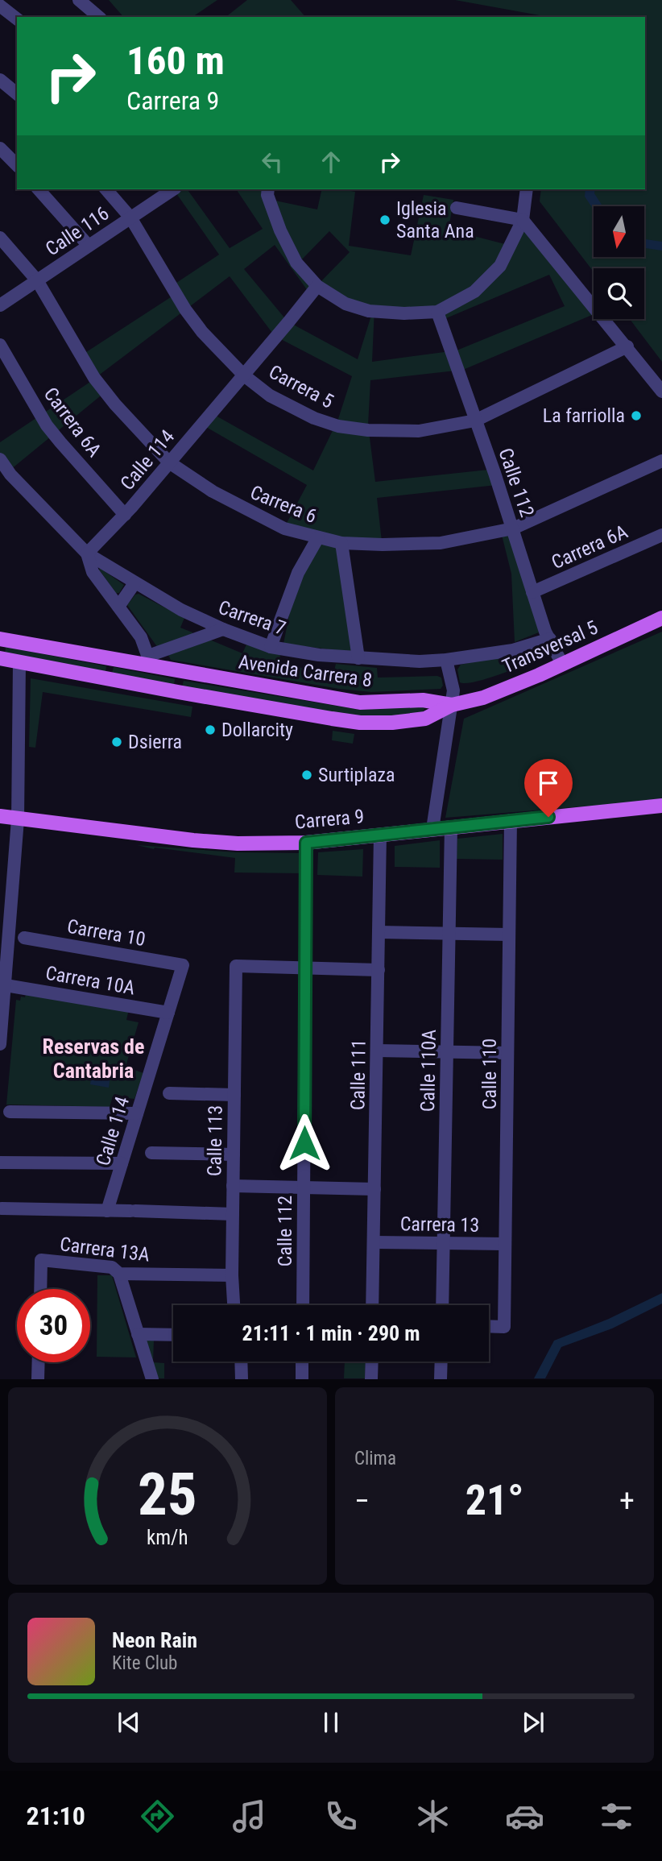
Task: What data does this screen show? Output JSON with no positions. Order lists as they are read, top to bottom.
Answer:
{
  "streets": {
    "main road": ["Transversal 5", "Avenida Carrera 8", "Carrera 9"],
    "street": [
      "Calle 116",
      "Carrera 5",
      "Carrera 6A",
      "Calle 114",
      "Calle 112",
      "Carrera 6",
      "Carrera 7",
      "Carrera 10",
      "Carrera 10A",
      "Calle 110A",
      "Calle 110",
      "Calle 111",
      "Calle 113",
      "Carrera 13",
      "Carrera 13A"
    ]
  },
  "crossings": [
    ["Calle 116", "Carrera 5"],
    ["Calle 116", "Carrera 6"],
    ["Carrera 5", "Calle 114"],
    ["Carrera 5", "Calle 112"],
    ["Carrera 6A", "Calle 114"],
    ["Carrera 6A", "Calle 112"],
    ["Calle 114", "Carrera 6"],
    ["Calle 114", "Carrera 7"],
    ["Calle 114", "Carrera 10"],
    ["Calle 114", "Carrera 10A"],
    ["Calle 112", "Carrera 6"],
    ["Calle 112", "Carrera 7"],
    ["Calle 112", "Transversal 5"],
    ["Calle 112", "Carrera 9"],
    ["Calle 112", "Calle 113"],
    ["Transversal 5", "Avenida Carrera 8"],
    ["Carrera 9", "Calle 110A"],
    ["Carrera 9", "Calle 110"],
    ["Carrera 9", "Calle 111"],
    ["Calle 110A", "Carrera 13"],
    ["Calle 110", "Carrera 13"],
    ["Calle 111", "Carrera 13"],
    ["Calle 113", "Carrera 13A"]
  ],
  "districts": ["Reservas de Cantabria"],
  "places": [
    "Iglesia Santa Ana",
    "La farriolla",
    "Dollarcity",
    "Dsierra",
    "Surtiplaza"
  ],
  "north": "bottom",
  "page": {
    "turn": ["160 m", "Carrera 9"],
    "limit": "30",
    "trip": "21:11 · 1 min · 290 m",
    "tile": "Clima",
    "heat": ["−", "21°", "+"],
    "song": ["Neon Rain", "Kite Club"],
    "tabs": "21:10",
    "gauge": ["25", "km/h"]
  }
}
